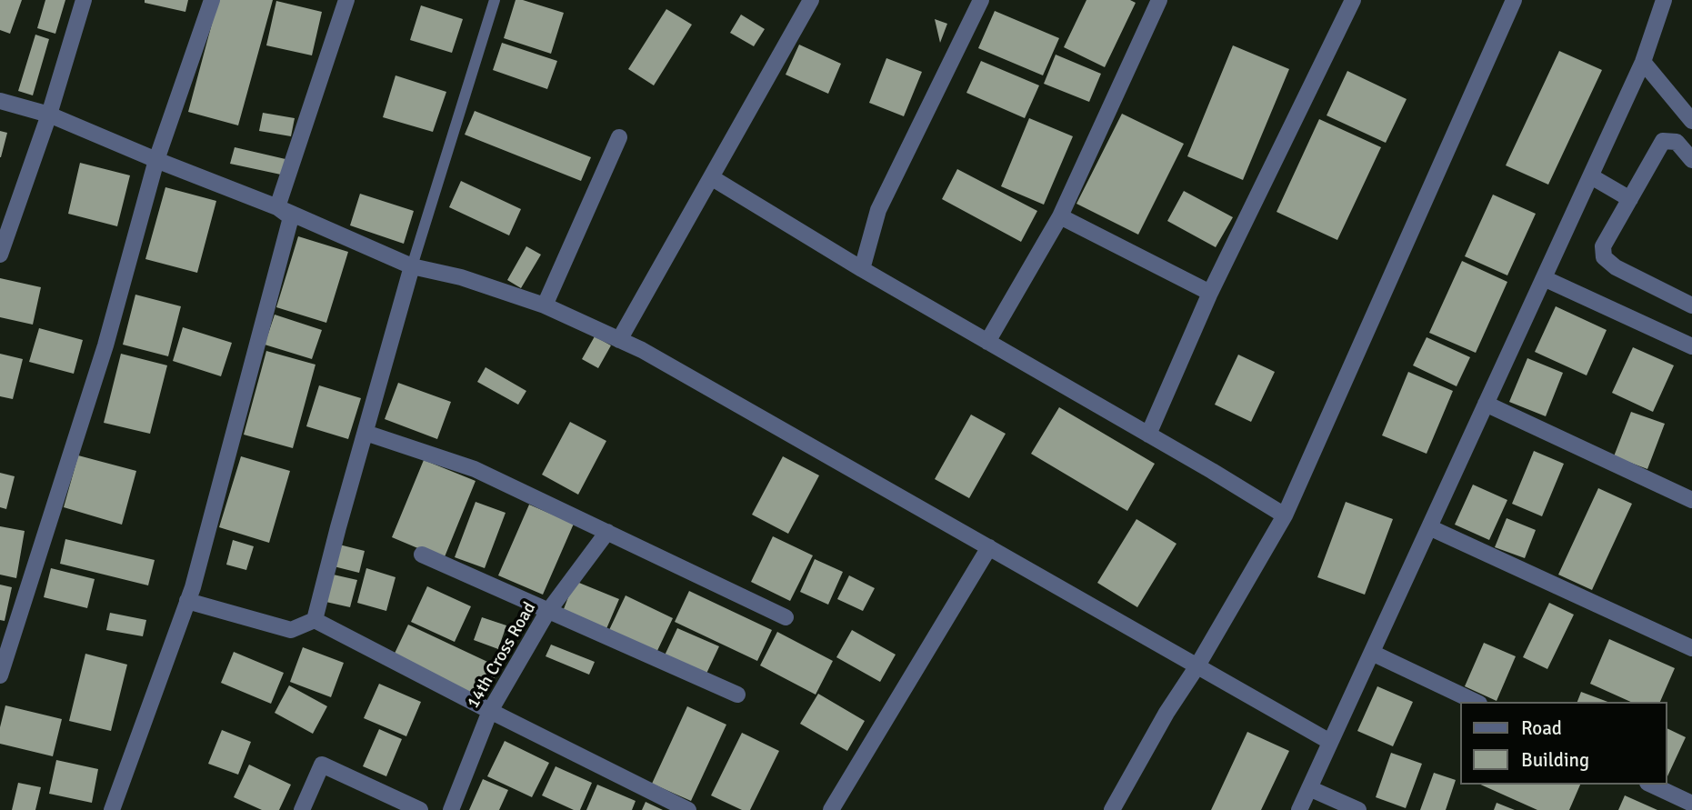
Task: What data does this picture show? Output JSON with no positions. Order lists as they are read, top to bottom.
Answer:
{
  "streets": {
    "street": ["14th Cross Road"]
  },
  "legend": ["Road", "Building"]
}
